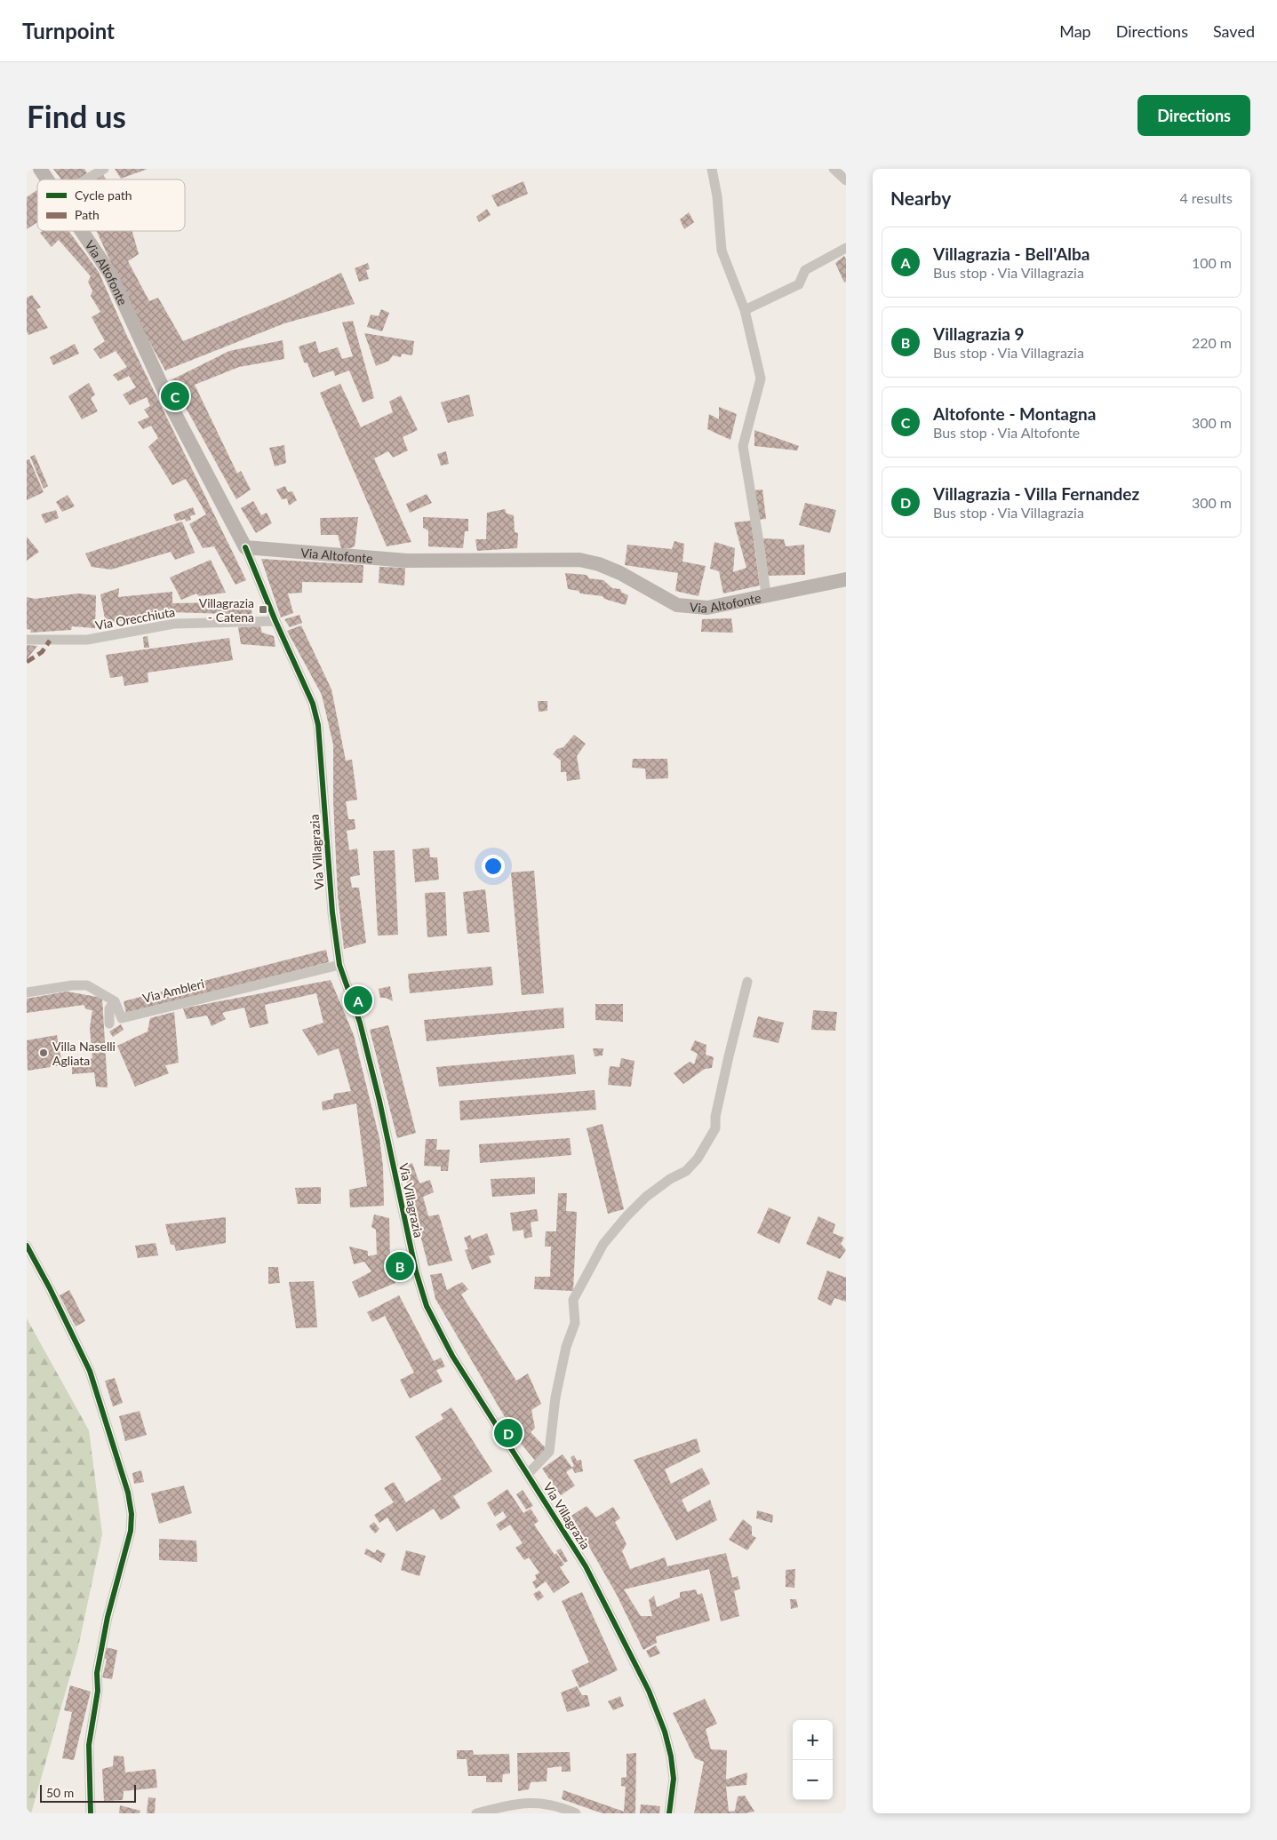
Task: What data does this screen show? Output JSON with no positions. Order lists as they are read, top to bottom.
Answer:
{
  "streets": {
    "main road": ["Via Altofonte"],
    "street": ["Via Orecchiuta", "Via Villagrazia", "Via Ambleri"]
  },
  "crossings": [
    ["Via Altofonte", "Via Villagrazia"],
    ["Via Orecchiuta", "Via Villagrazia"],
    ["Via Villagrazia", "Via Ambleri"]
  ],
  "places": {
    "transit": ["Villagrazia - Catena"],
    "other": ["Villa Naselli Agliata"]
  },
  "legend": ["Cycle path", "Path"],
  "scale_bar": "50 m",
  "page": {
    "header": "Turnpoint",
    "nav": ["Map", "Directions", "Saved"],
    "buttons": "Directions",
    "title": "Find us",
    "heading": ["Nearby", "4 results"],
    "list": [
      {
        "mark": "A",
        "name": "Villagrazia - Bell'Alba",
        "note": "Bus stop · Via Villagrazia",
        "value": "100 m"
      },
      {
        "mark": "B",
        "name": "Villagrazia 9",
        "note": "Bus stop · Via Villagrazia",
        "value": "220 m"
      },
      {
        "mark": "C",
        "name": "Altofonte - Montagna",
        "note": "Bus stop · Via Altofonte",
        "value": "300 m"
      },
      {
        "mark": "D",
        "name": "Villagrazia - Villa Fernandez",
        "note": "Bus stop · Via Villagrazia",
        "value": "300 m"
      }
    ],
    "pins": [
      "C",
      "A",
      "B",
      "D"
    ],
    "map_buttons": ["+", "−"],
    "scale": "50 m"
  }
}
